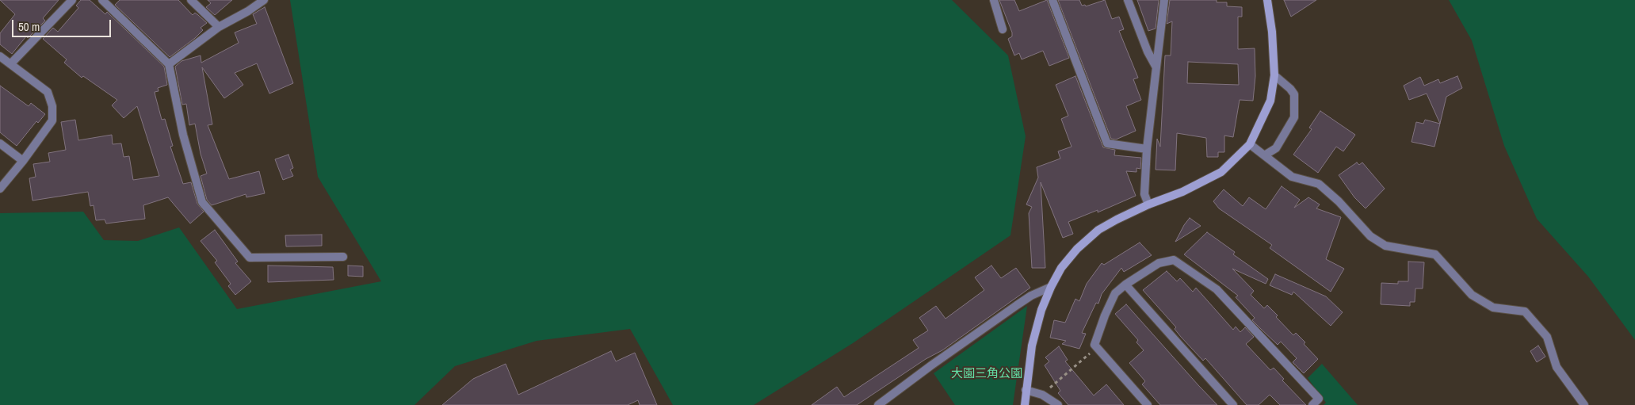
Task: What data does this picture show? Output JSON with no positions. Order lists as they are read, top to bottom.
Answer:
{
  "parks": ["大園三角公園"],
  "scale_bar": "50 m"
}
